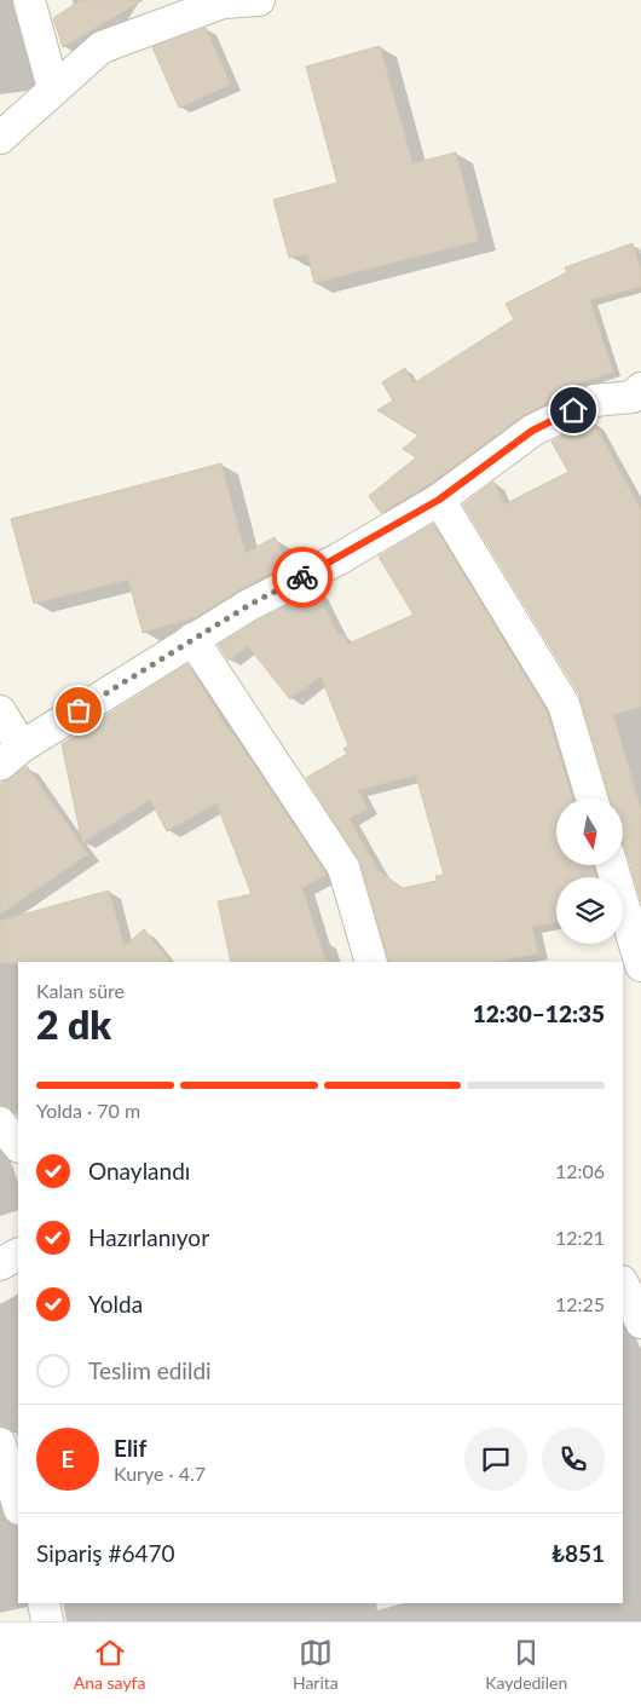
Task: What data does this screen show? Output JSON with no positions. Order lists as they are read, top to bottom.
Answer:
{
  "north": "bottom",
  "page": {
    "heading": ["2 dk", "Kalan süre", "12:30–12:35"],
    "panel": [
      "Elif",
      "Kurye · 4.7",
      "Sipariş #6470",
      "₺851"
    ],
    "bar": "Yolda · 70 m",
    "list": [
      ["Onaylandı", "12:06"],
      ["Hazırlanıyor", "12:21"],
      ["Yolda", "12:25"],
      "Teslim edildi"
    ],
    "round": "E",
    "tabs": ["Ana sayfa", "Harita", "Kaydedilen"]
  }
}
